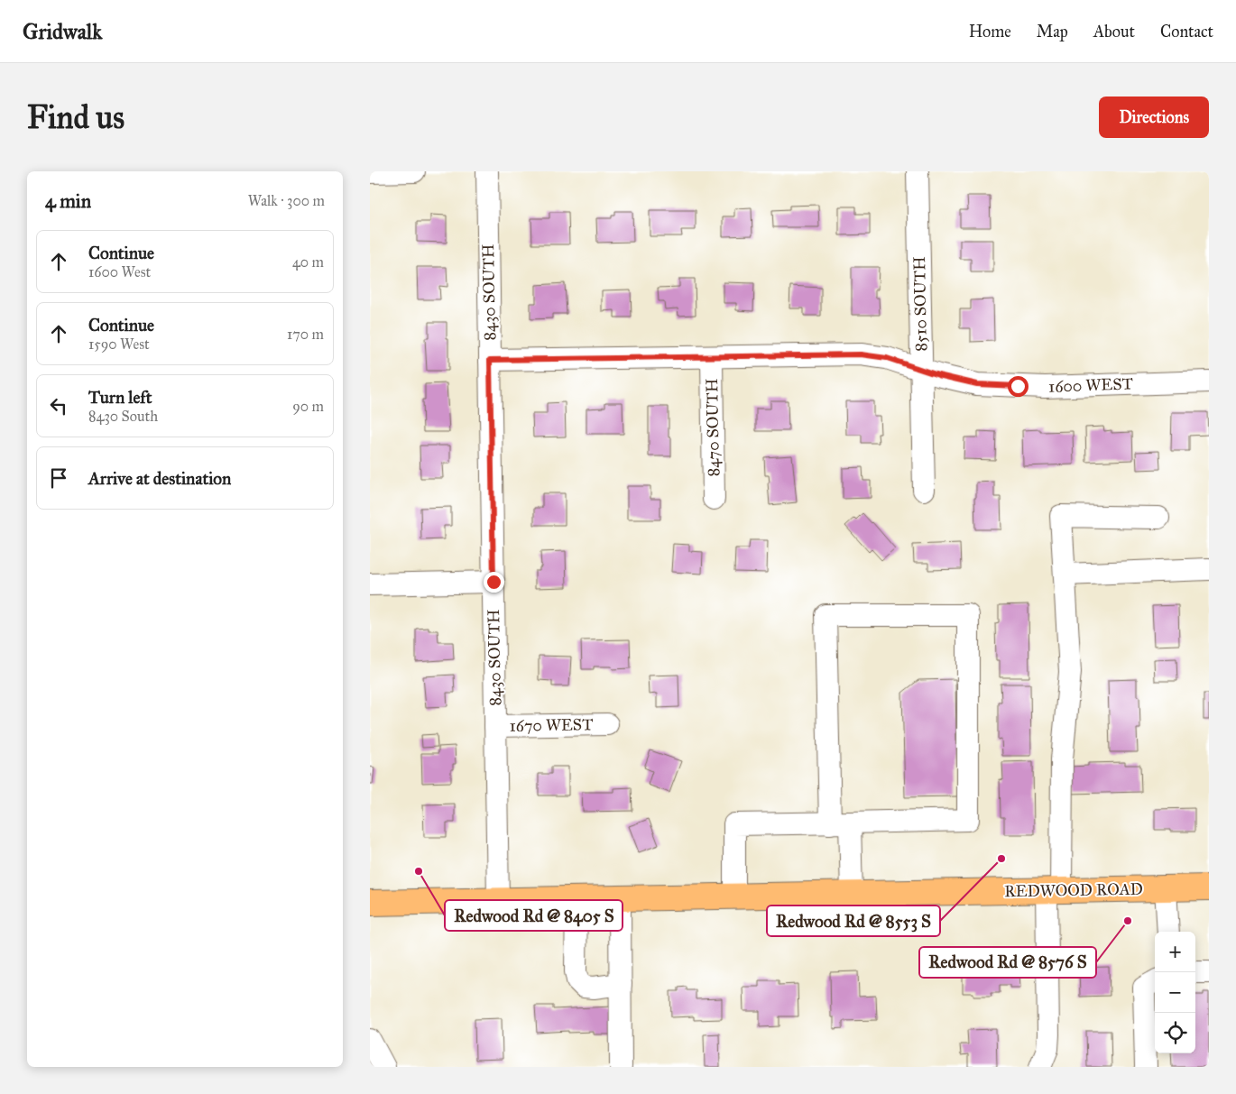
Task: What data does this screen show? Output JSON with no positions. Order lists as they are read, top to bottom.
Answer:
{
  "streets": {
    "main road": ["REDWOOD ROAD"],
    "street": [
      "8430 SOUTH",
      "8510 SOUTH",
      "1600 WEST",
      "8470 SOUTH",
      "1670 WEST"
    ]
  },
  "crossings": [
    ["8430 SOUTH", "1600 WEST"],
    ["8430 SOUTH", "1670 WEST"],
    ["8430 SOUTH", "REDWOOD ROAD"],
    ["8510 SOUTH", "1600 WEST"],
    ["1600 WEST", "8470 SOUTH"]
  ],
  "places": ["Redwood Rd @ 8553 S", "Redwood Rd @ 8405 S", "Redwood Rd @ 8576 S"],
  "page": {
    "header": "Gridwalk",
    "nav": [
      "Home",
      "Map",
      "About",
      "Contact"
    ],
    "buttons": "Directions",
    "title": "Find us",
    "heading": ["4 min", "Walk · 300 m"],
    "list": [
      ["Continue", "1600 West", "40 m"],
      ["Continue", "1590 West", "170 m"],
      ["Turn left", "8430 South", "90 m"],
      "Arrive at destination"
    ],
    "map_buttons": ["+", "−"]
  }
}
